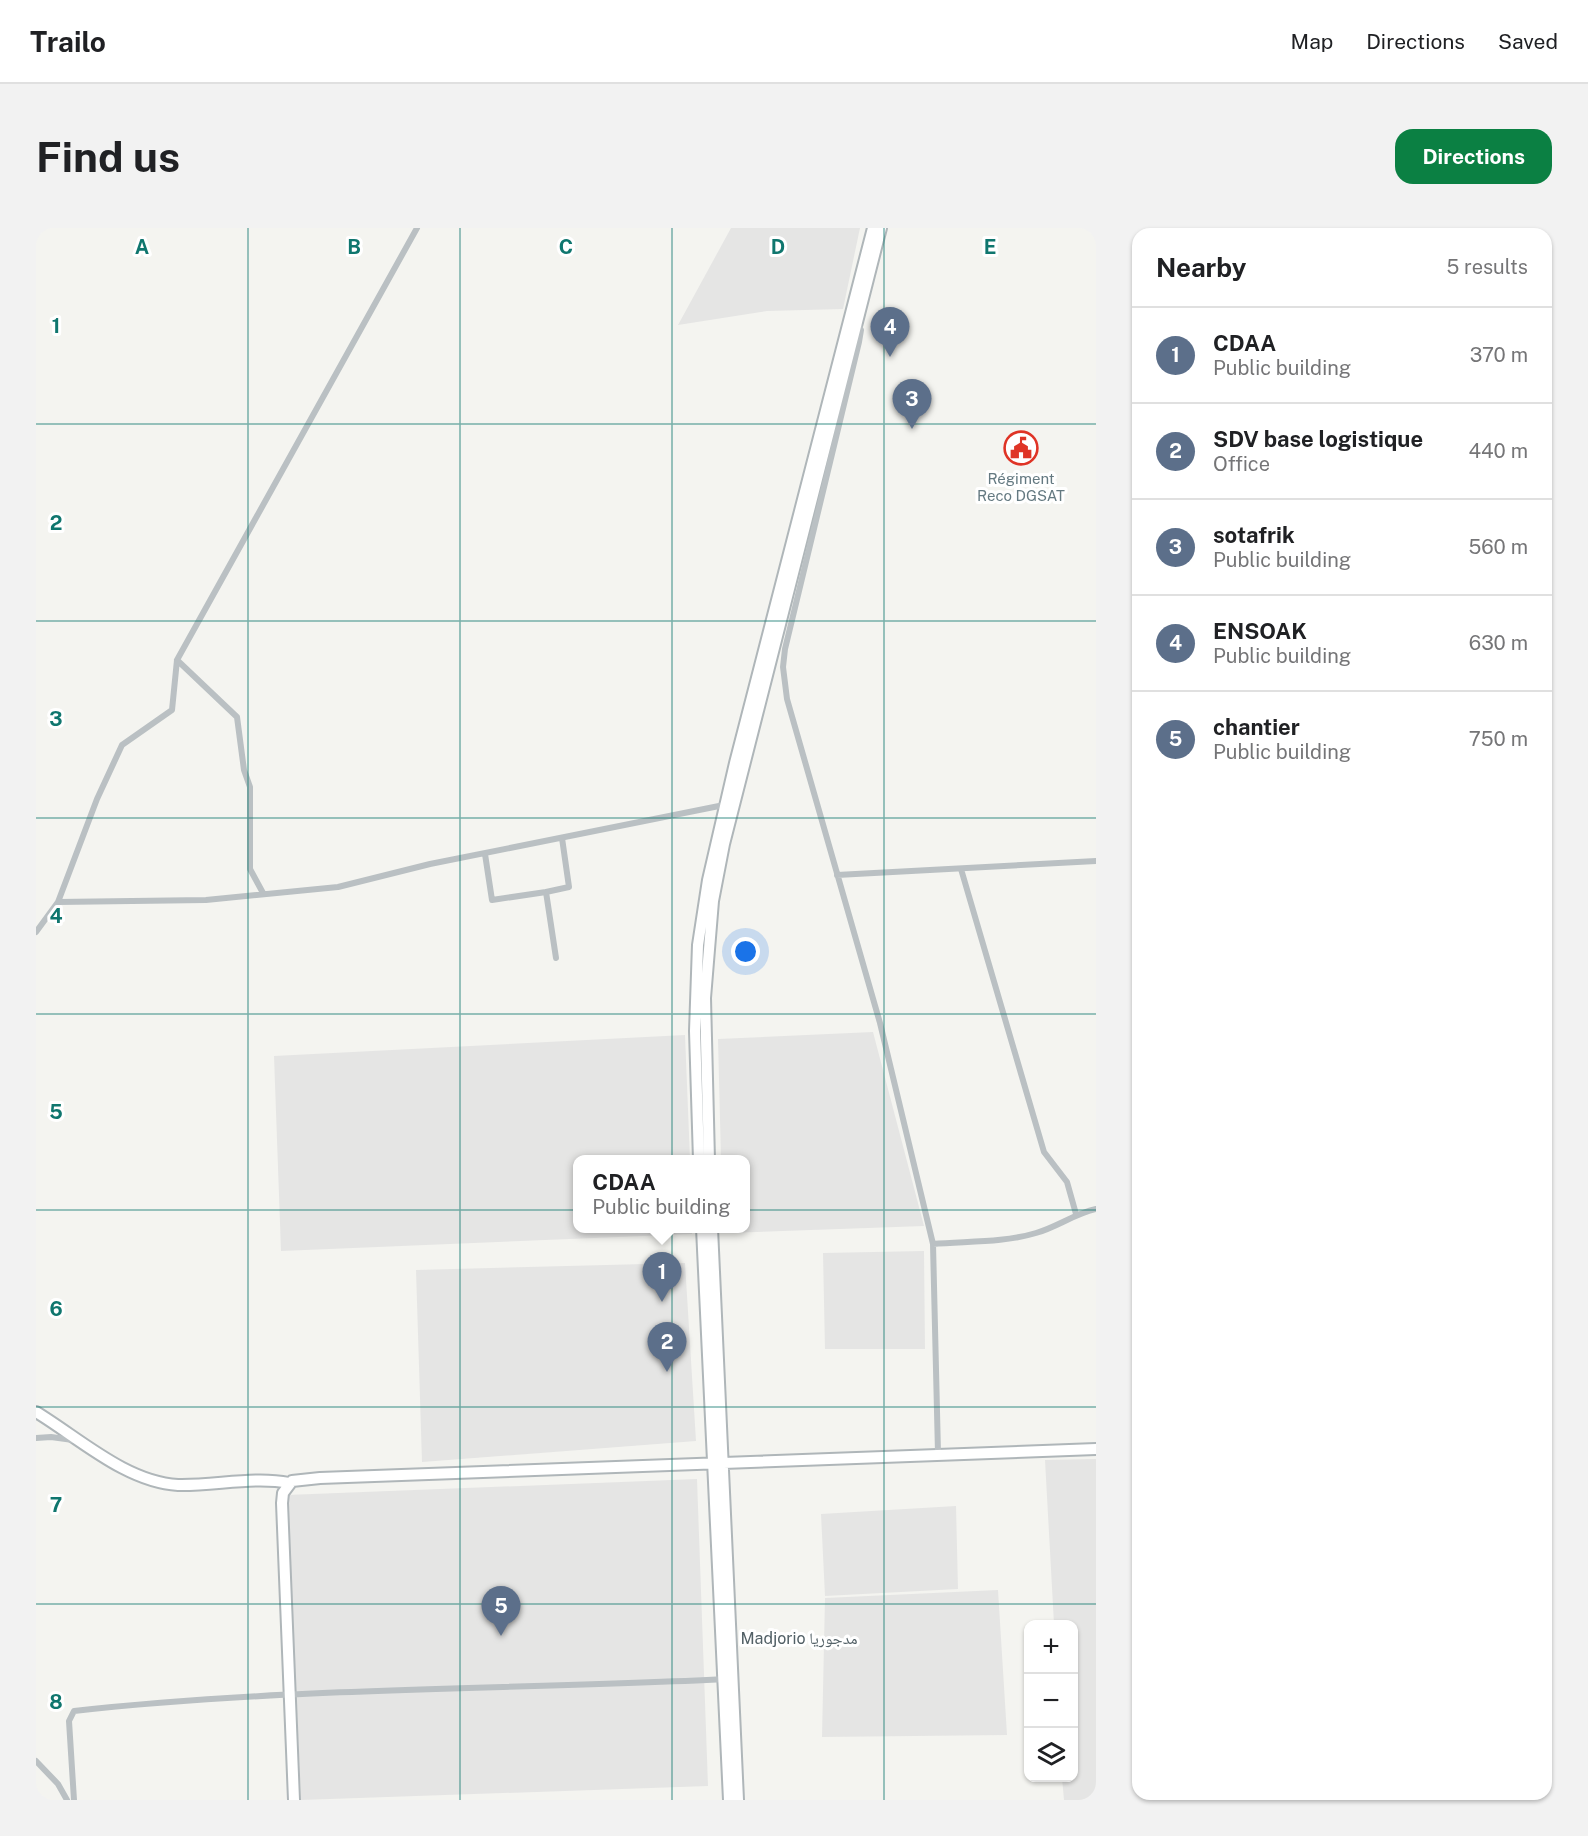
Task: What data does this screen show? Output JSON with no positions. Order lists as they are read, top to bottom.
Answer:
{
  "districts": ["Madjorio مدجوريا"],
  "places": {
    "public building": ["Régiment Reco DGSAT"]
  },
  "page": {
    "header": "Trailo",
    "nav": ["Map", "Directions", "Saved"],
    "buttons": "Directions",
    "title": "Find us",
    "heading": ["Nearby", "5 results"],
    "list": [
      {
        "mark": "1",
        "name": "CDAA",
        "note": "Public building",
        "value": "370 m"
      },
      {
        "mark": "2",
        "name": "SDV base logistique",
        "note": "Office",
        "value": "440 m"
      },
      {
        "mark": "3",
        "name": "sotafrik",
        "note": "Public building",
        "value": "560 m"
      },
      {
        "mark": "4",
        "name": "ENSOAK",
        "note": "Public building",
        "value": "630 m"
      },
      {
        "mark": "5",
        "name": "chantier",
        "note": "Public building",
        "value": "750 m"
      }
    ],
    "pins": [
      "4",
      "3",
      "1",
      "2",
      "5"
    ],
    "popup": ["CDAA", "Public building"],
    "map_buttons": ["+", "−"]
  },
  "grid": {
    "columns": [
      "A",
      "B",
      "C",
      "D",
      "E"
    ],
    "rows": [
      "1",
      "2",
      "3",
      "4",
      "5",
      "6",
      "7",
      "8"
    ]
  }
}
